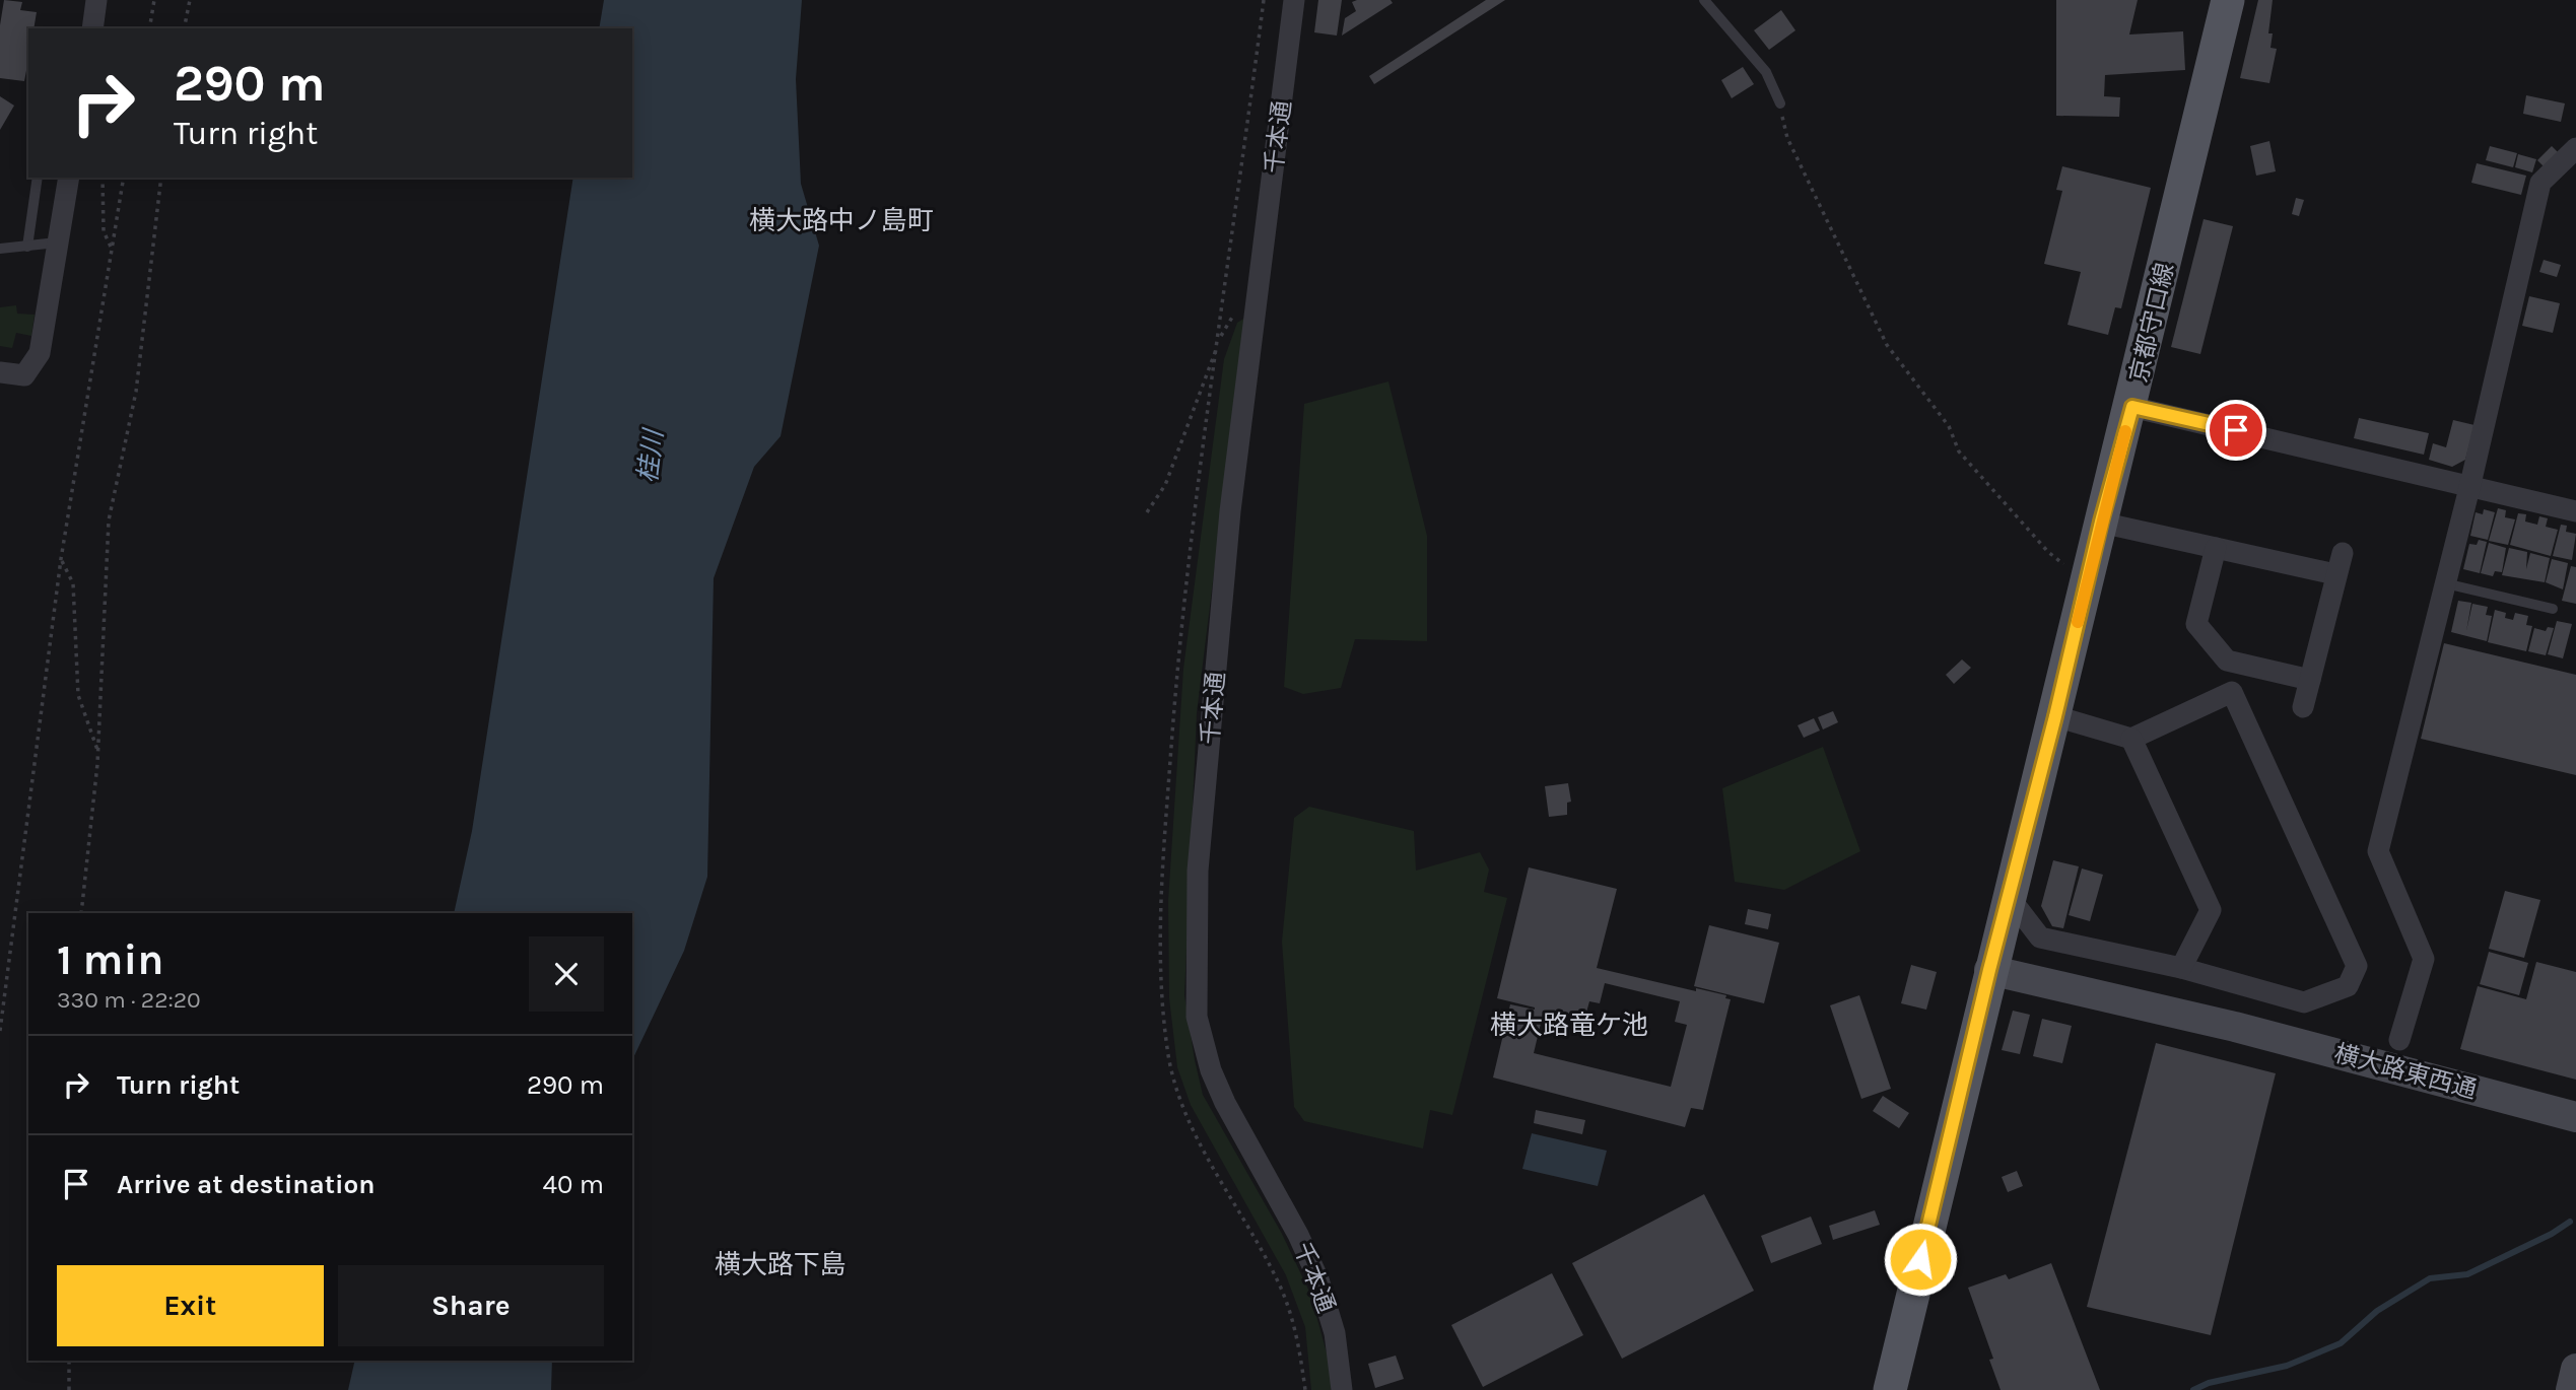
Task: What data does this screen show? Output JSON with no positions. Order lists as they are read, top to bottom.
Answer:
{
  "streets": {
    "main road": ["京都守口線"],
    "street": ["千本通", "横大路東西通"]
  },
  "crossings": [
    ["京都守口線", "横大路東西通"]
  ],
  "districts": ["横大路中ノ島町", "横大路竜ケ池", "横大路下島"],
  "water": ["桂川"],
  "page": {
    "turn": ["290 m", "Turn right"],
    "heading": ["1 min", "330 m · 22:20"],
    "list": [
      {
        "name": "Turn right",
        "value": "290 m"
      },
      {
        "name": "Arrive at destination",
        "value": "40 m"
      }
    ],
    "buttons": ["Exit", "Share"]
  }
}
